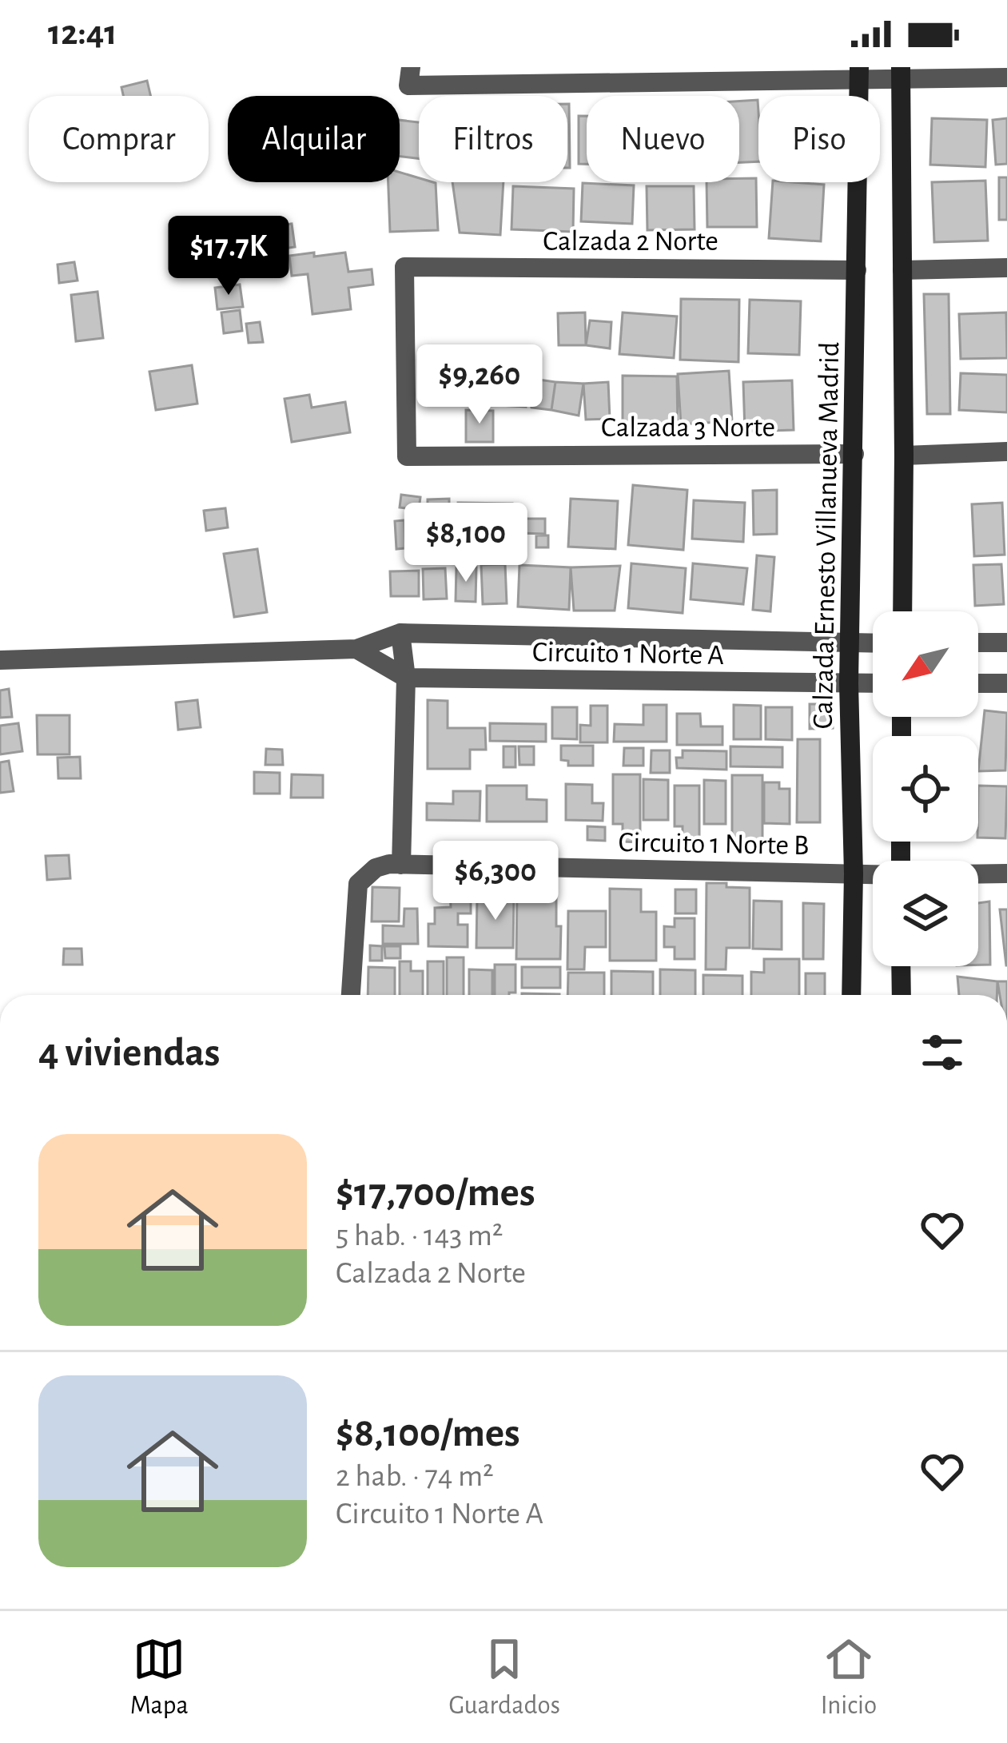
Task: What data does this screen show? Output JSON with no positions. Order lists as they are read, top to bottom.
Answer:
{
  "streets": {
    "street": [
      "Calzada 2 Norte",
      "Calzada 3 Norte",
      "Calzada Ernesto Villanueva Madrid",
      "Circuito 1 Norte A",
      "Circuito 1 Norte B"
    ]
  },
  "crossings": [
    ["Calzada 2 Norte", "Calzada 3 Norte"],
    ["Calzada 2 Norte", "Calzada Ernesto Villanueva Madrid"],
    ["Calzada 3 Norte", "Calzada Ernesto Villanueva Madrid"],
    ["Calzada Ernesto Villanueva Madrid", "Circuito 1 Norte A"],
    ["Calzada Ernesto Villanueva Madrid", "Circuito 1 Norte B"]
  ],
  "north": "bottom left",
  "page": {
    "status": "12:41",
    "chip": [
      "Comprar",
      "Alquilar",
      "Filtros",
      "Nuevo",
      "Piso"
    ],
    "price": [
      "$17.7K",
      "$9,260",
      "$8,100",
      "$6,300"
    ],
    "heading": "4 viviendas",
    "list": [
      {
        "name": "$17,700/mes",
        "note": "5 hab. · 143 m² · Calzada 2 Norte"
      },
      {
        "name": "$8,100/mes",
        "note": "2 hab. · 74 m² · Circuito 1 Norte A"
      }
    ],
    "tabs": ["Mapa", "Guardados", "Inicio"]
  }
}
